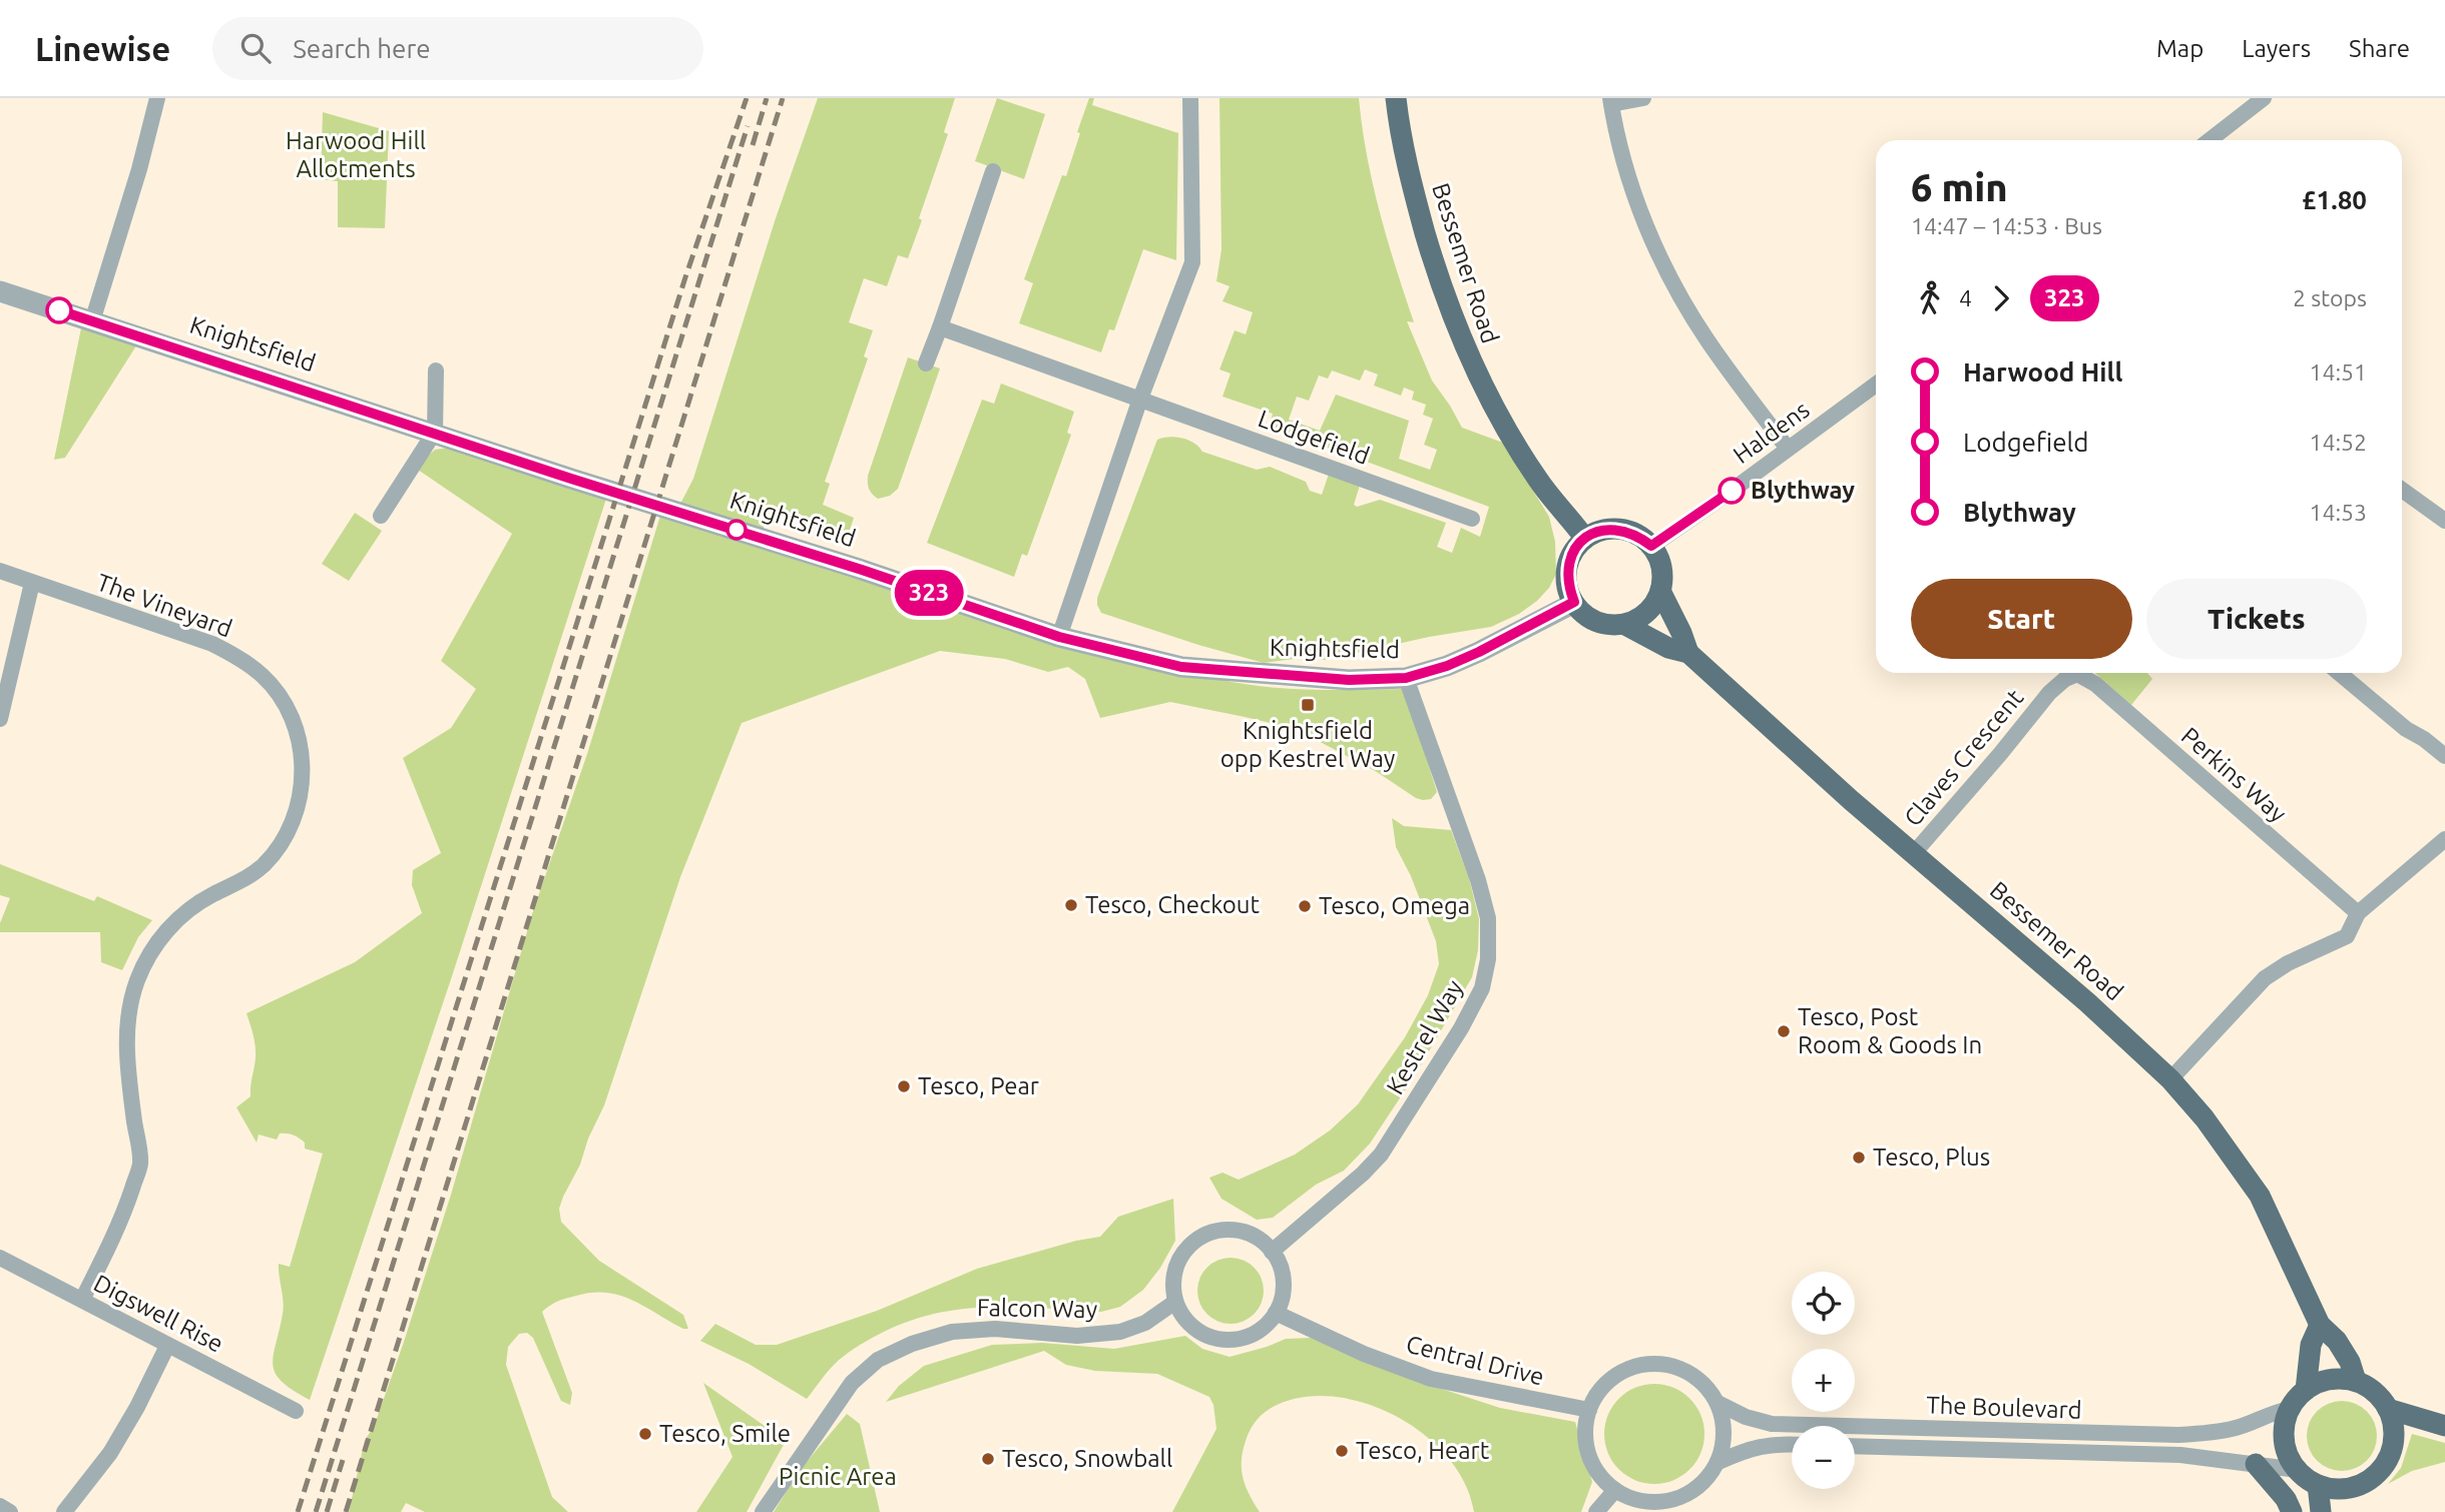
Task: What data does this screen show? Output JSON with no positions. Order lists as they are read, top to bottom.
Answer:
{
  "streets": {
    "main road": ["Bessemer Road"],
    "street": [
      "Knightsfield",
      "Haldens",
      "Lodgefield",
      "The Vineyard",
      "Claves Crescent",
      "Perkins Way",
      "Kestrel Way",
      "Falcon Way",
      "Digswell Rise",
      "Central Drive",
      "The Boulevard"
    ]
  },
  "crossings": [
    ["Bessemer Road", "Knightsfield"],
    ["Bessemer Road", "Haldens"],
    ["Bessemer Road", "Claves Crescent"],
    ["Bessemer Road", "The Boulevard"],
    ["Knightsfield", "Haldens"],
    ["Knightsfield", "Kestrel Way"],
    ["The Vineyard", "Digswell Rise"],
    ["Kestrel Way", "Falcon Way"],
    ["Kestrel Way", "Central Drive"],
    ["Falcon Way", "Central Drive"],
    ["Central Drive", "The Boulevard"]
  ],
  "parks": ["Harwood Hill Allotments", "Picnic Area"],
  "places": {
    "other": [
      "Blythway",
      "Tesco, Checkout",
      "Tesco, Omega",
      "Tesco, Post Room & Goods In",
      "Tesco, Pear",
      "Tesco, Plus",
      "Tesco, Smile",
      "Tesco, Heart",
      "Tesco, Snowball"
    ],
    "transit": ["Knightsfield opp Kestrel Way"]
  },
  "lines": ["bus line 323"],
  "page": {
    "header": "Linewise",
    "search": "Search here",
    "nav": ["Map", "Layers", "Share"],
    "on_map": "323",
    "heading": ["6 min", "14:47 – 14:53 · Bus", "£1.80"],
    "legs": ["4", "323", "2 stops"],
    "list": [
      {
        "name": "Harwood Hill",
        "value": "14:51"
      },
      {
        "name": "Lodgefield",
        "value": "14:52"
      },
      {
        "name": "Blythway",
        "value": "14:53"
      }
    ],
    "buttons": ["Start", "Tickets"],
    "map_buttons": ["+", "−"]
  }
}
